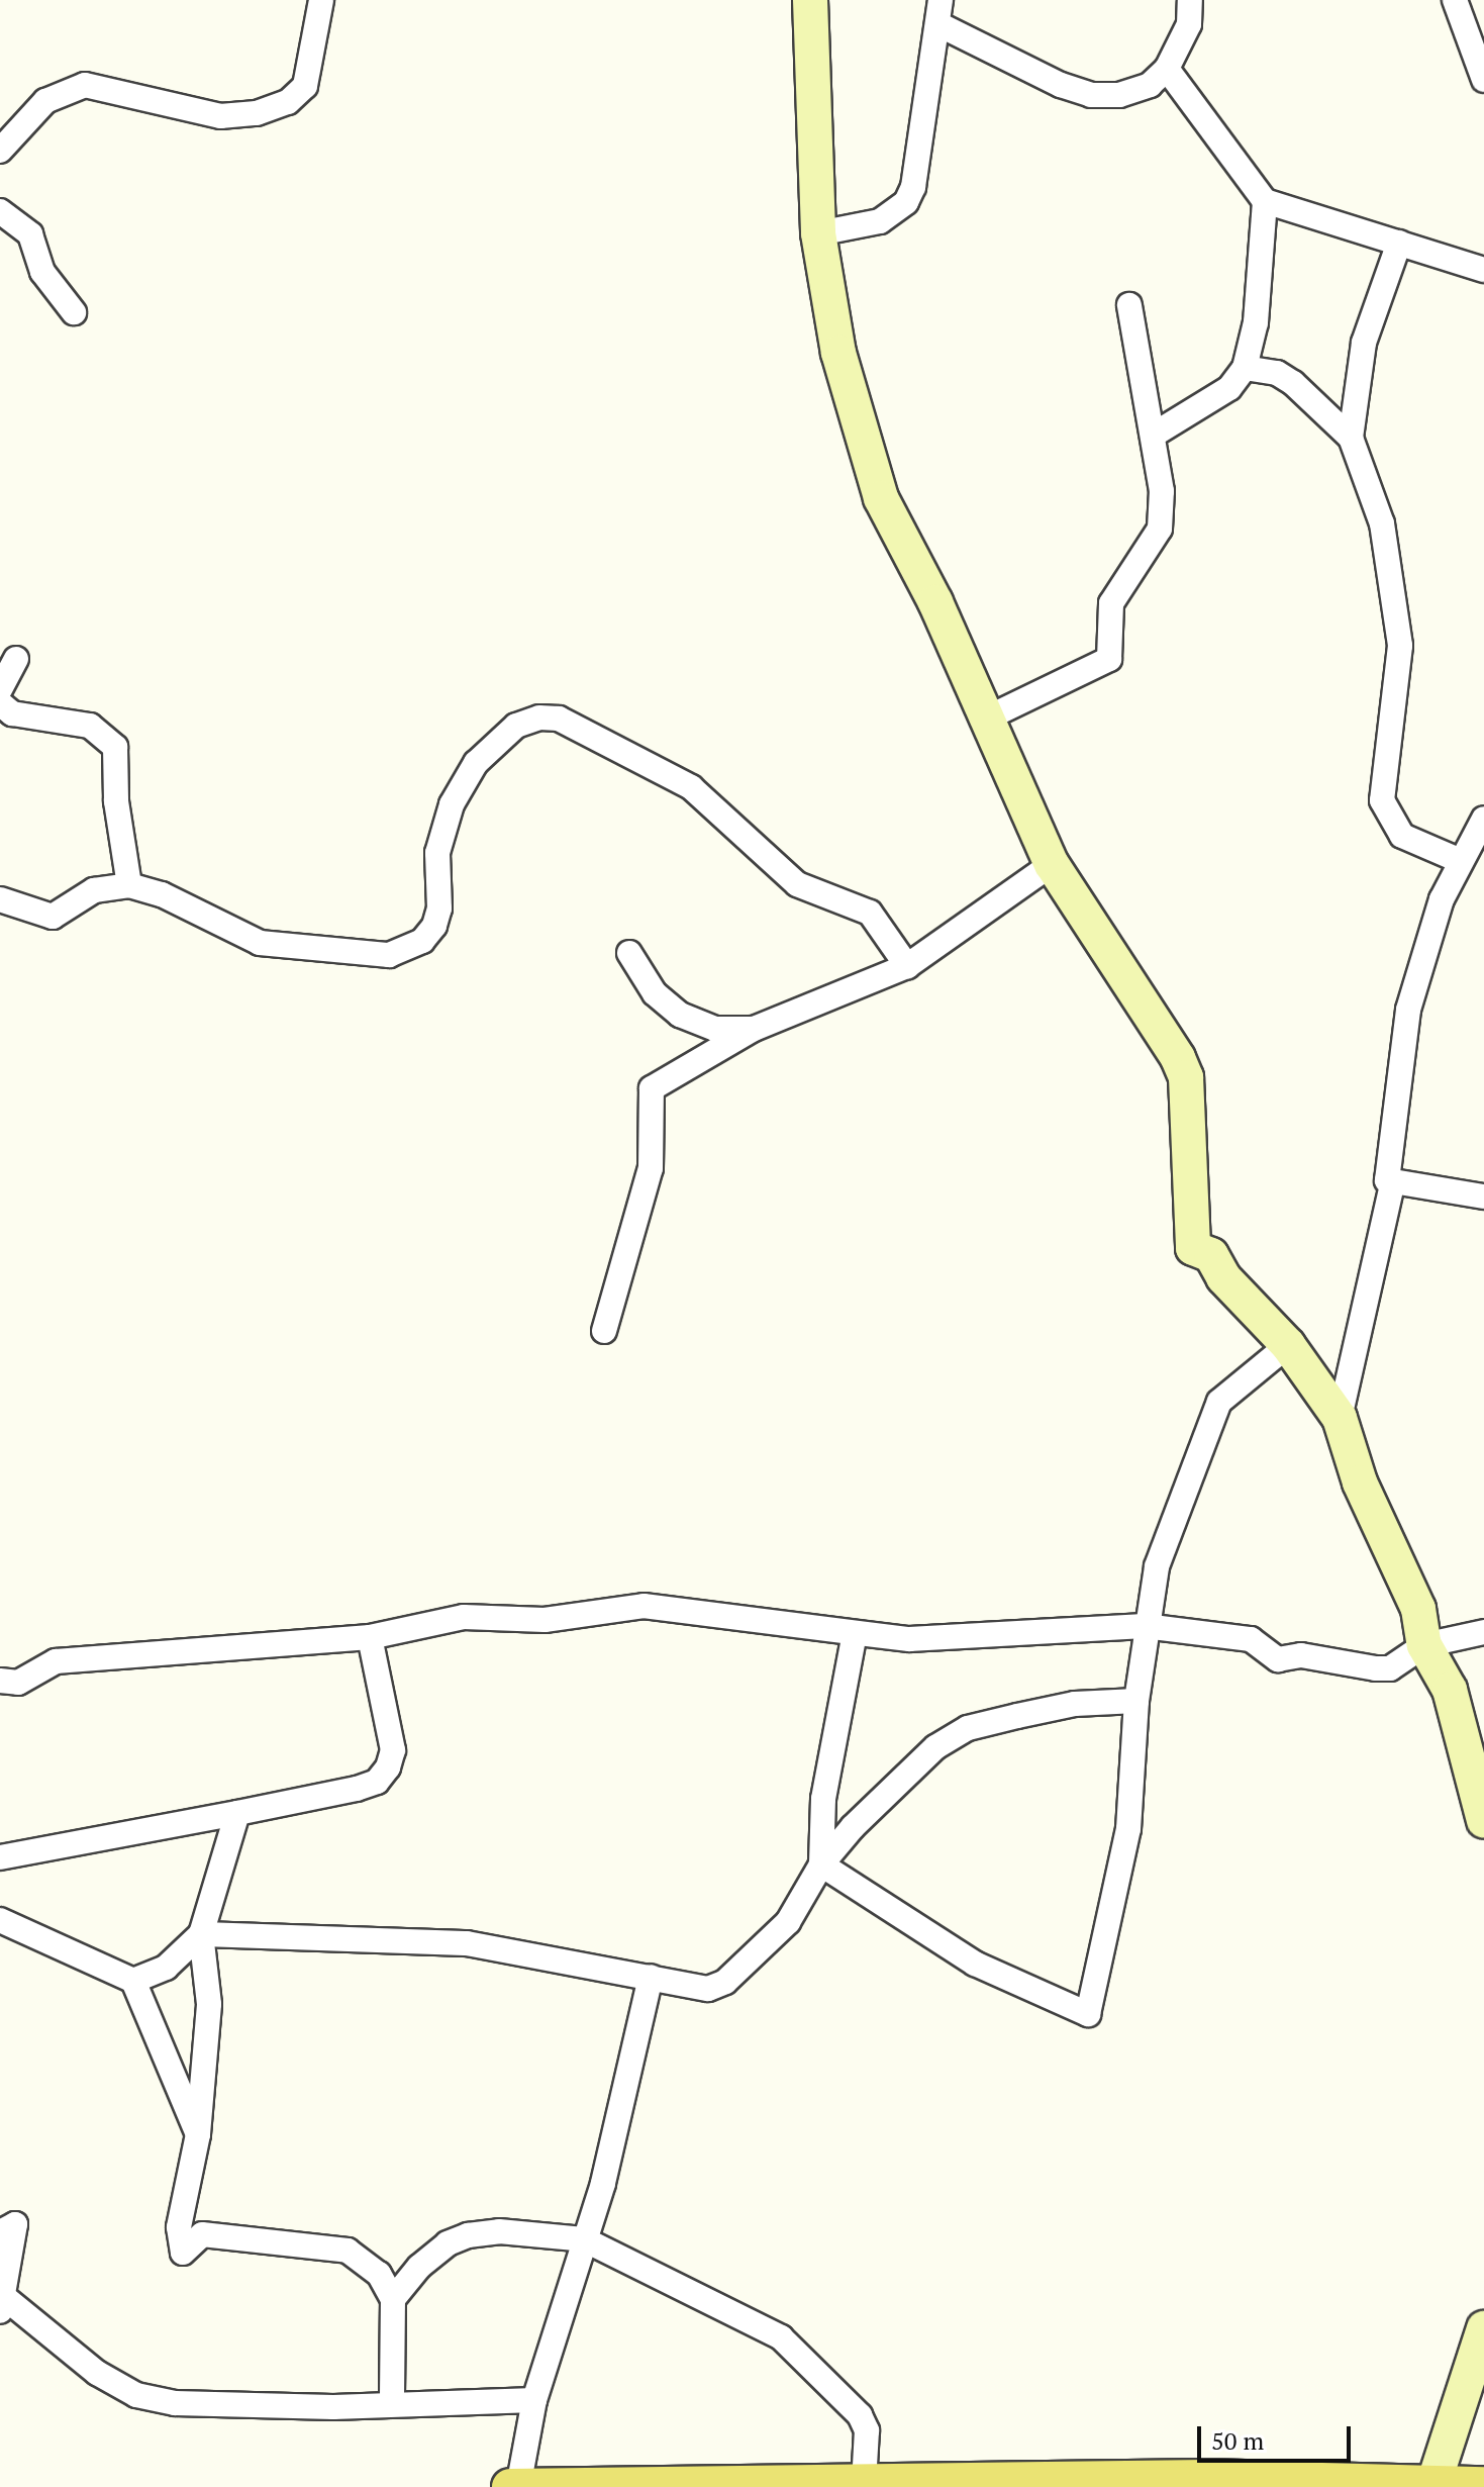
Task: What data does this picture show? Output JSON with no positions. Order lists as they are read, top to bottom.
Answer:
{
  "scale_bar": "50 m"
}
